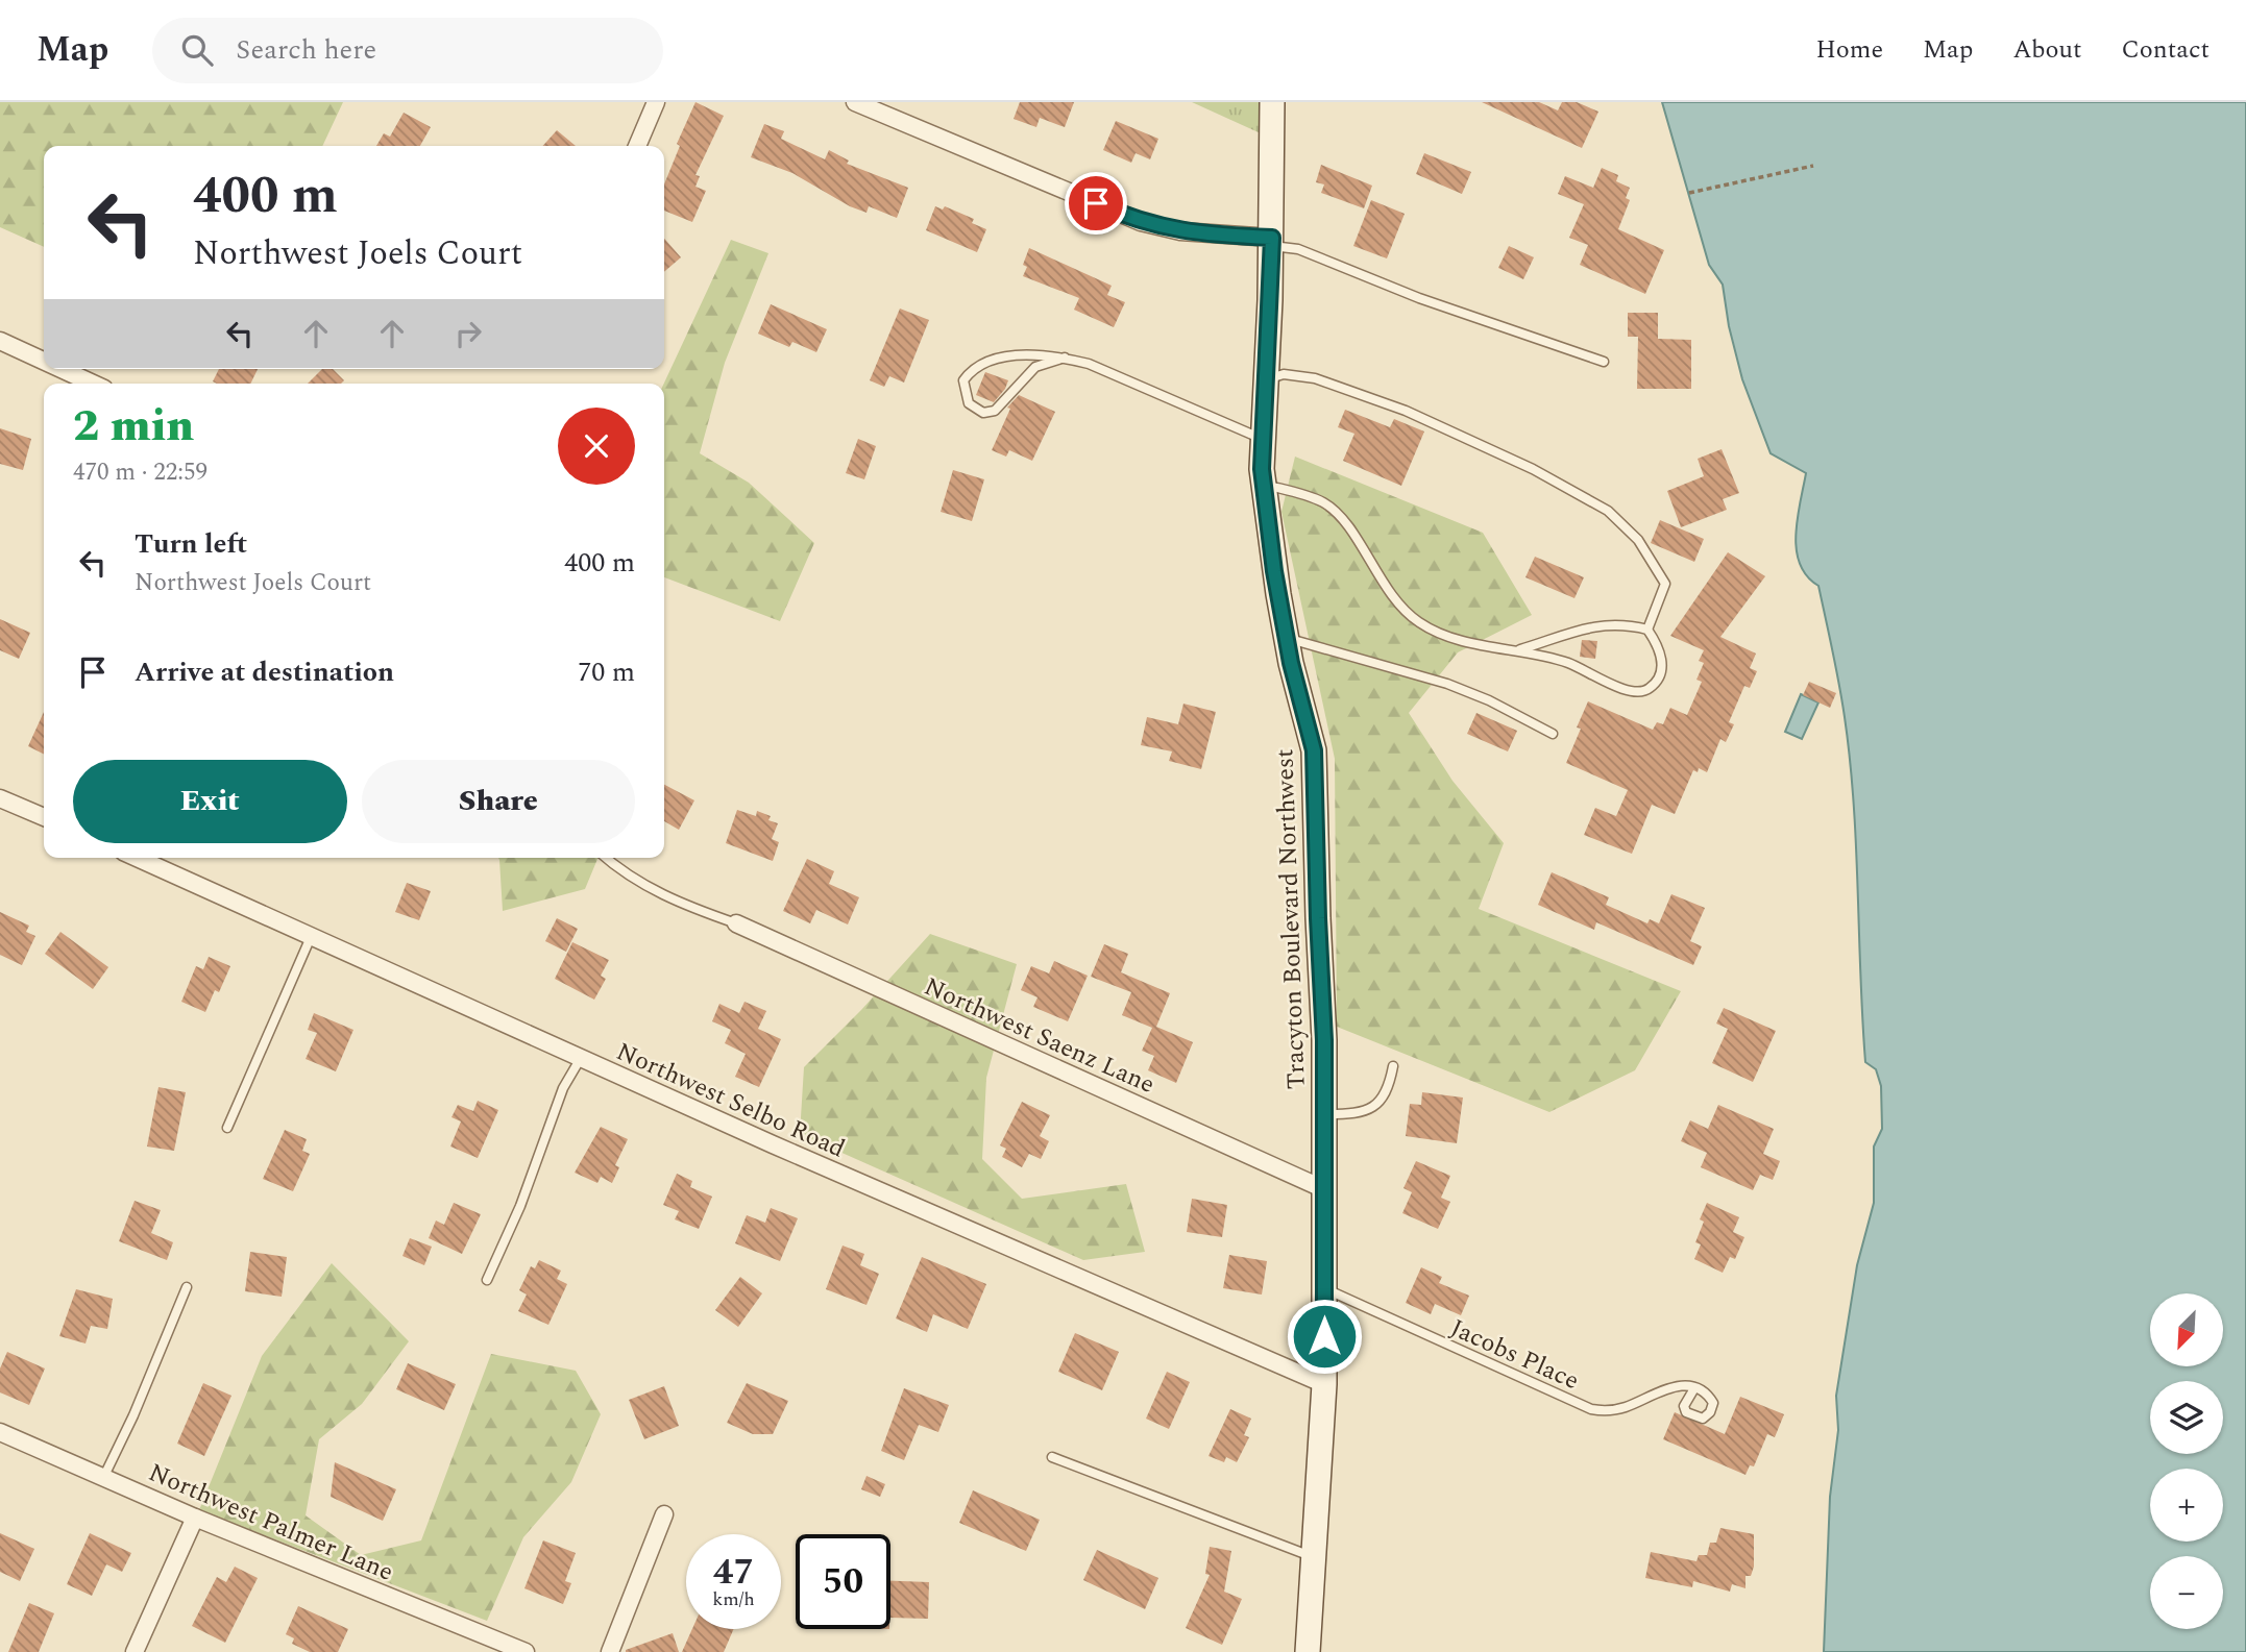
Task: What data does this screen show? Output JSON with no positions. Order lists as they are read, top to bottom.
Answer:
{
  "streets": {
    "main road": ["Tracyton Boulevard Northwest"],
    "street": ["Northwest Saenz Lane", "Northwest Selbo Road", "Northwest Palmer Lane"],
    "lane": ["Jacobs Place"]
  },
  "crossings": [
    ["Tracyton Boulevard Northwest", "Northwest Saenz Lane"],
    ["Tracyton Boulevard Northwest", "Northwest Selbo Road"],
    ["Tracyton Boulevard Northwest", "Jacobs Place"]
  ],
  "north": "bottom left",
  "page": {
    "header": "Map",
    "search": "Search here",
    "nav": [
      "Home",
      "Map",
      "About",
      "Contact"
    ],
    "turn": ["400 m", "Northwest Joels Court"],
    "heading": ["2 min", "470 m · 22:59"],
    "list": [
      {
        "name": "Turn left",
        "note": "Northwest Joels Court",
        "value": "400 m"
      },
      {
        "name": "Arrive at destination",
        "value": "70 m"
      }
    ],
    "buttons": ["Exit", "Share"],
    "map_buttons": ["+", "−"],
    "speed": "47 km/h",
    "limit": "50"
  }
}
